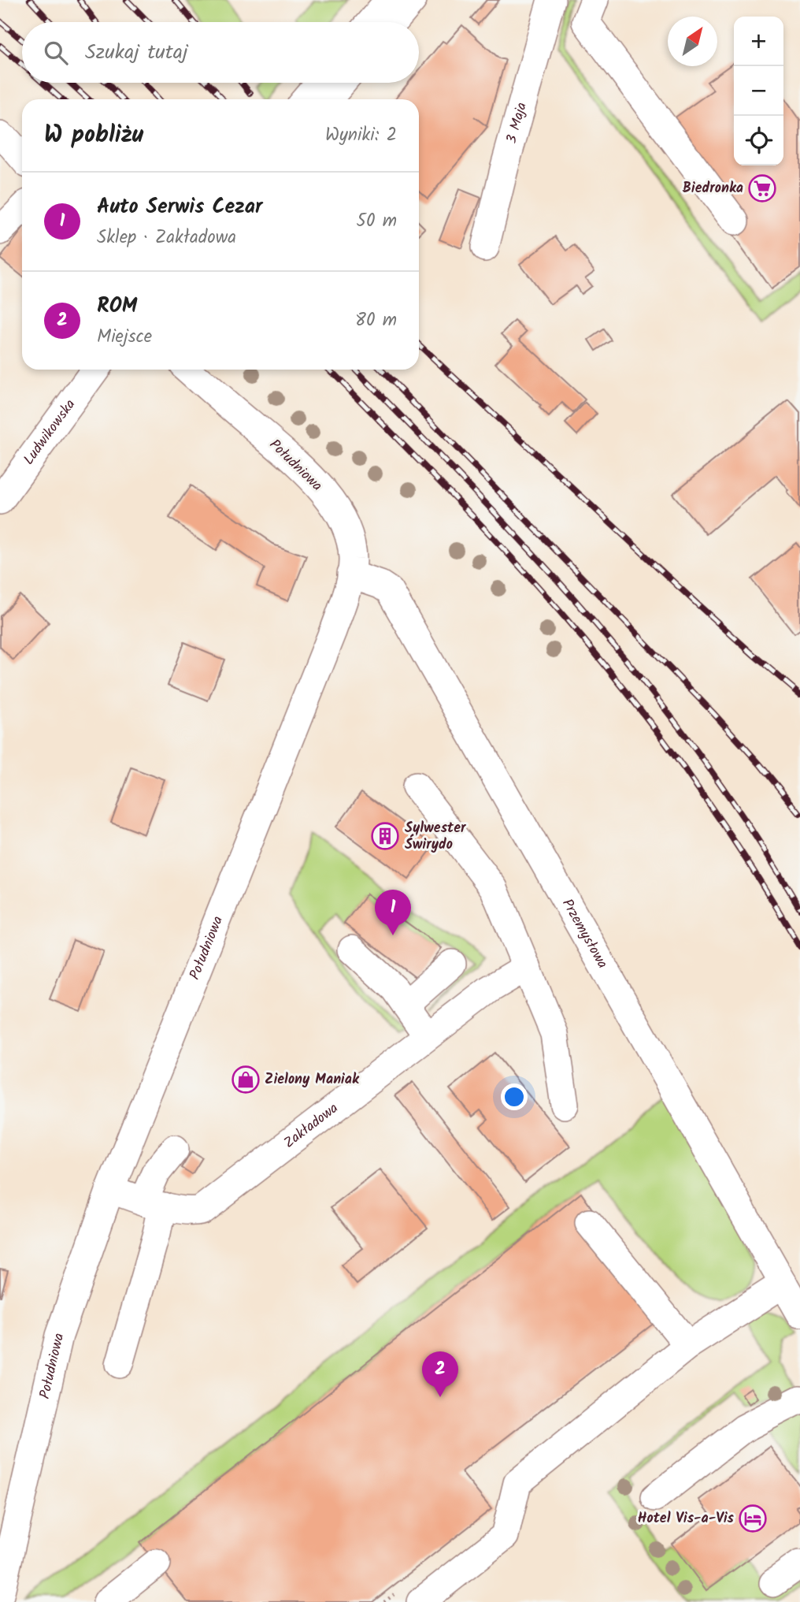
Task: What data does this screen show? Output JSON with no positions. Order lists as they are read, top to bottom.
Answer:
{
  "streets": {
    "street": [
      "3 Maja",
      "Ludwikowska",
      "Południowa",
      "Przemysłowa",
      "Zakładowa"
    ]
  },
  "crossings": [
    ["Południowa", "Przemysłowa"],
    ["Południowa", "Zakładowa"]
  ],
  "places": {
    "supermarket": ["Biedronka"],
    "building": ["Sylwester Świrydo"],
    "shop": ["Zielony Maniak"],
    "hotel": ["Hotel Vis-a-Vis"]
  },
  "north": "top right",
  "page": {
    "map_buttons": ["+", "−"],
    "search": "Szukaj tutaj",
    "heading": ["W pobliżu", "Wyniki: 2"],
    "list": [
      {
        "mark": "1",
        "name": "Auto Serwis Cezar",
        "note": "Sklep · Zakładowa",
        "value": "50 m"
      },
      {
        "mark": "2",
        "name": "ROM",
        "note": "Miejsce",
        "value": "80 m"
      }
    ],
    "pins": ["1", "2"]
  }
}
